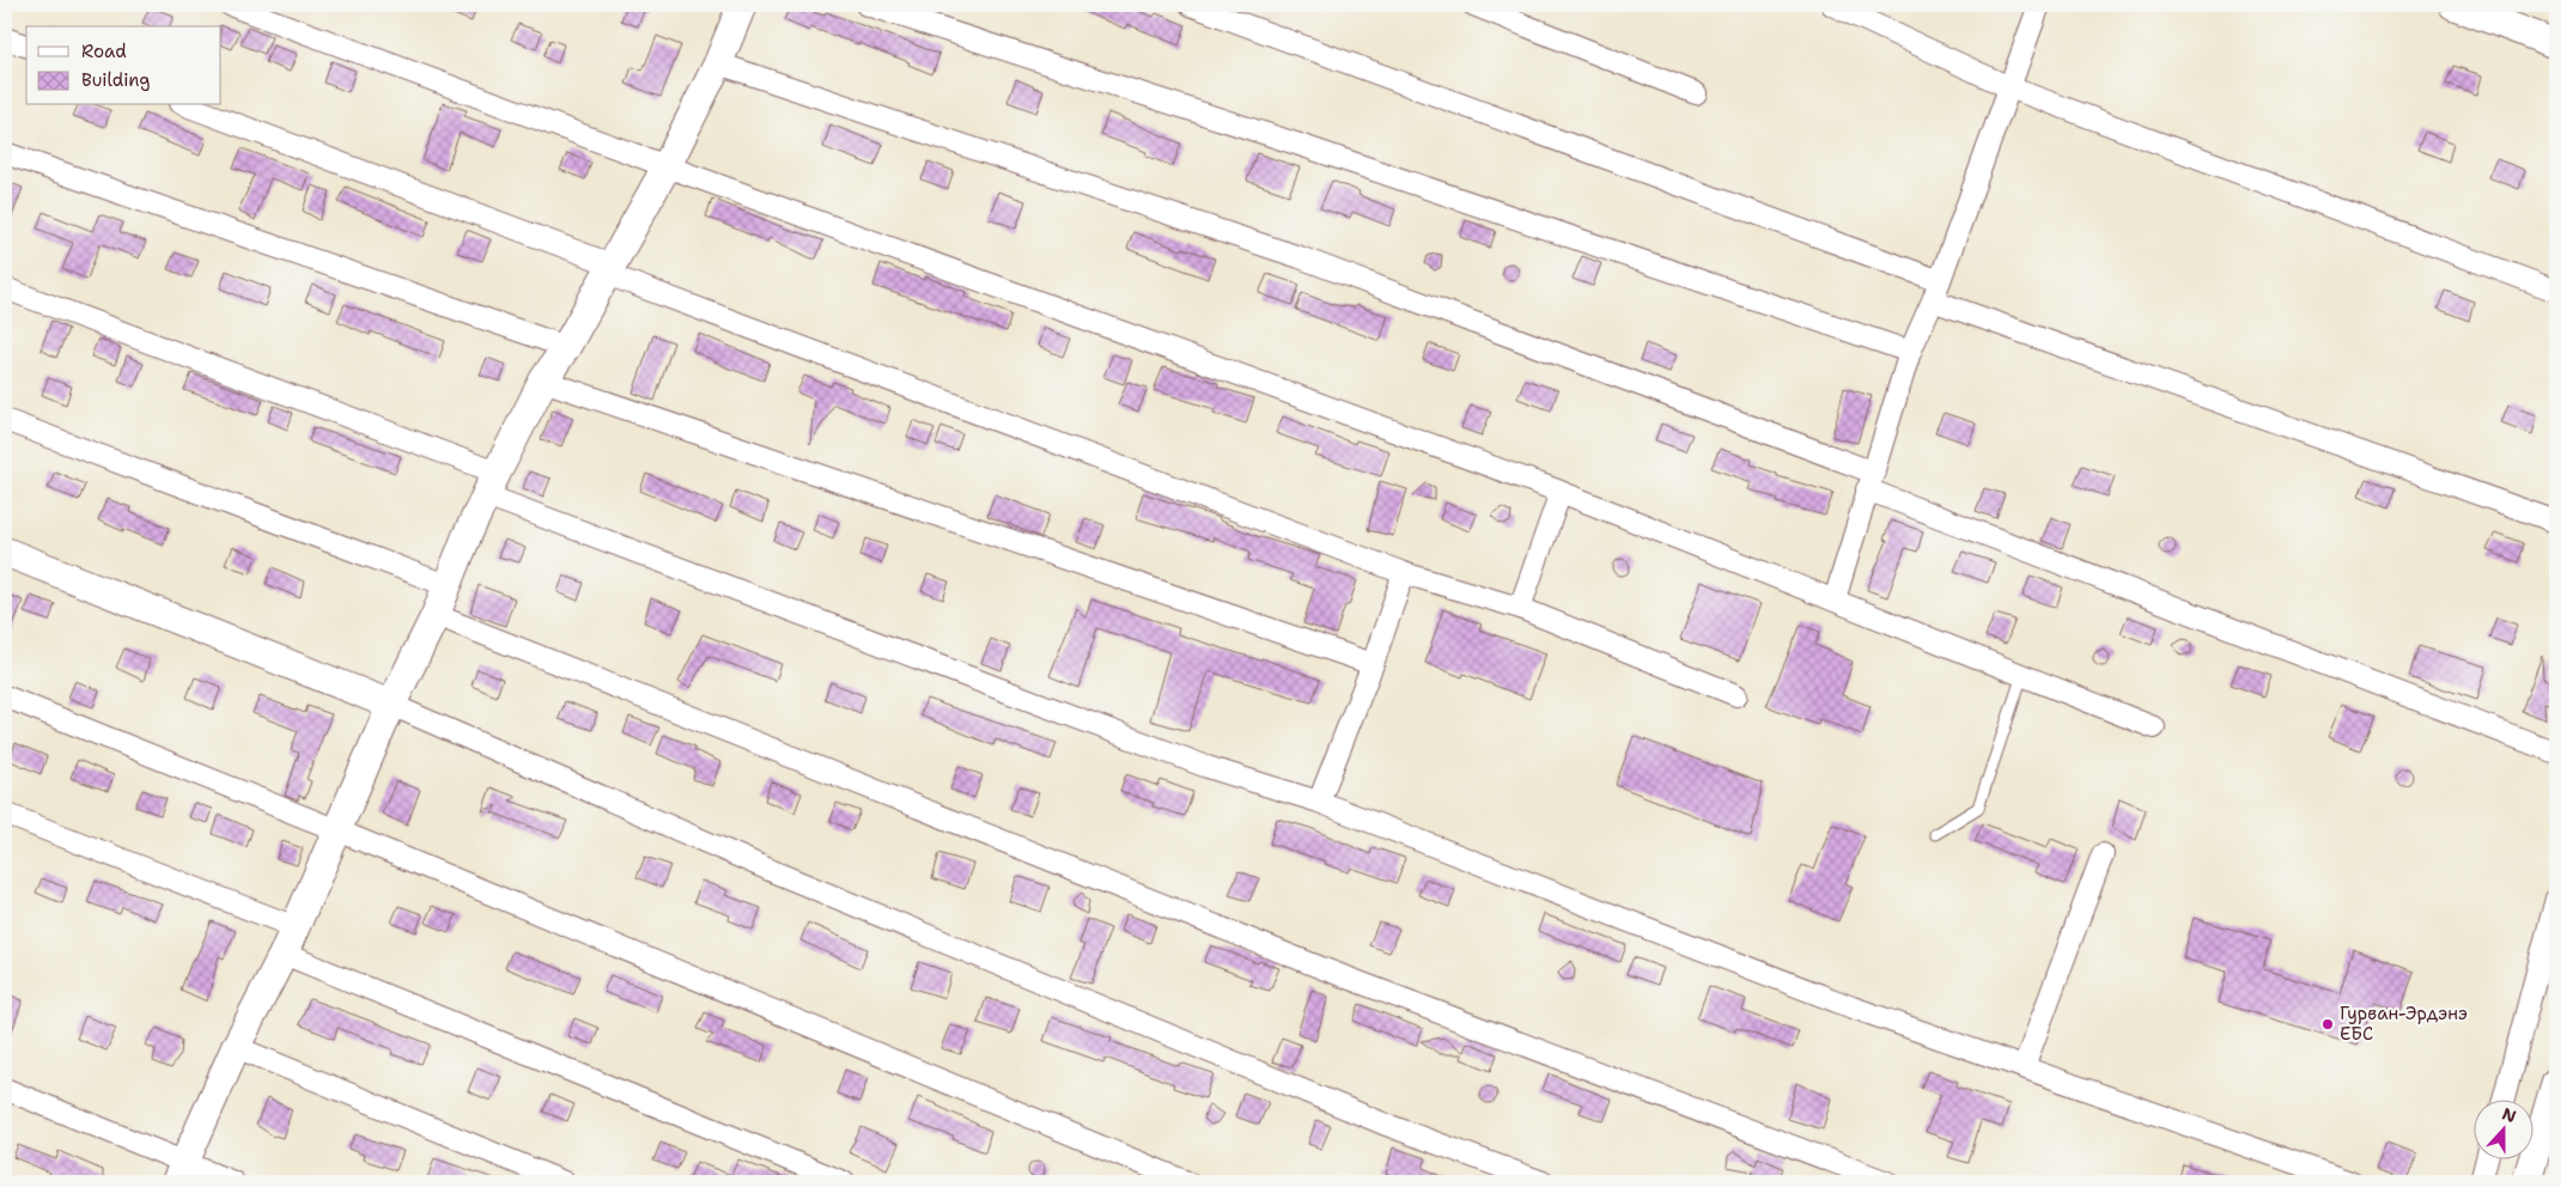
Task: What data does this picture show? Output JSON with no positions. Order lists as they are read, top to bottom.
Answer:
{
  "places": ["Гурван-Эрдэнэ ЕБС"],
  "legend": ["Road", "Building"],
  "north": "top"
}
